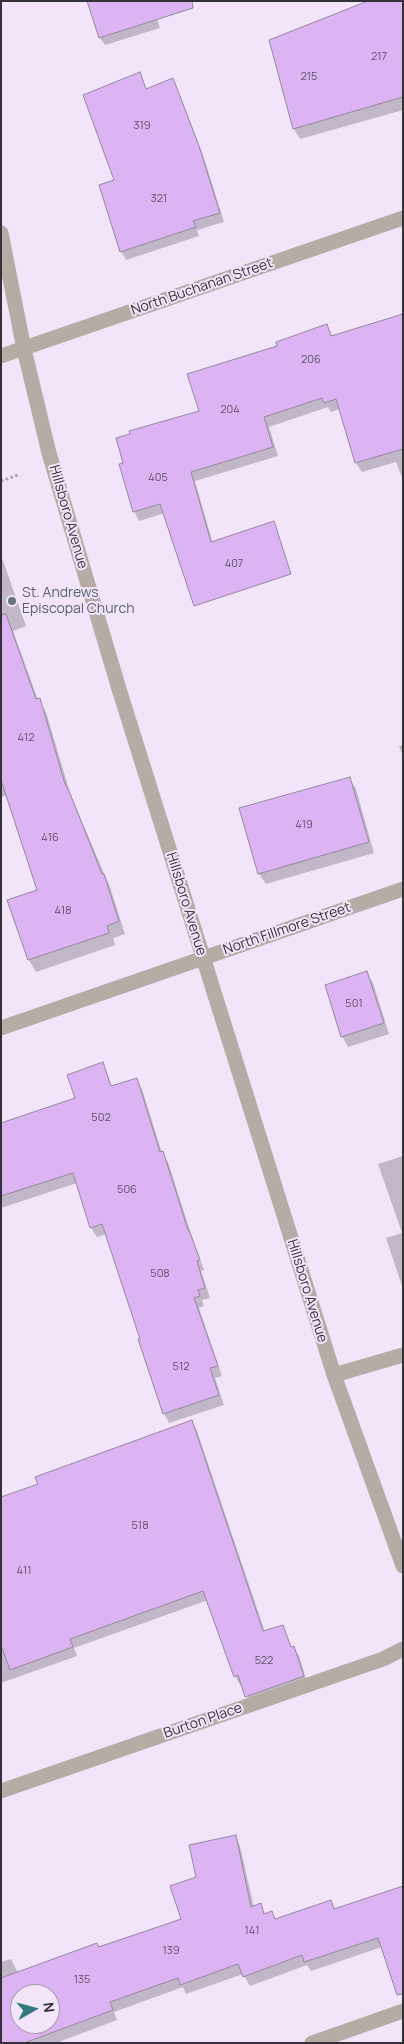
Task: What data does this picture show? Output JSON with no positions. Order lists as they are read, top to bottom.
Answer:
{
  "streets": {
    "street": [
      "North Buchanan Street",
      "Hillsboro Avenue",
      "North Fillmore Street",
      "Burton Place"
    ]
  },
  "crossings": [
    ["North Buchanan Street", "Hillsboro Avenue"],
    ["Hillsboro Avenue", "North Fillmore Street"]
  ],
  "places": ["St. Andrews Episcopal Church"],
  "house_numbers": [
    "217",
    "215",
    "319",
    "321",
    "206",
    "204",
    "405",
    "407",
    "412",
    "419",
    "416",
    "418",
    "501",
    "502",
    "506",
    "508",
    "512",
    "518",
    "411",
    "522",
    "141",
    "139",
    "135"
  ],
  "north": "right"
}
